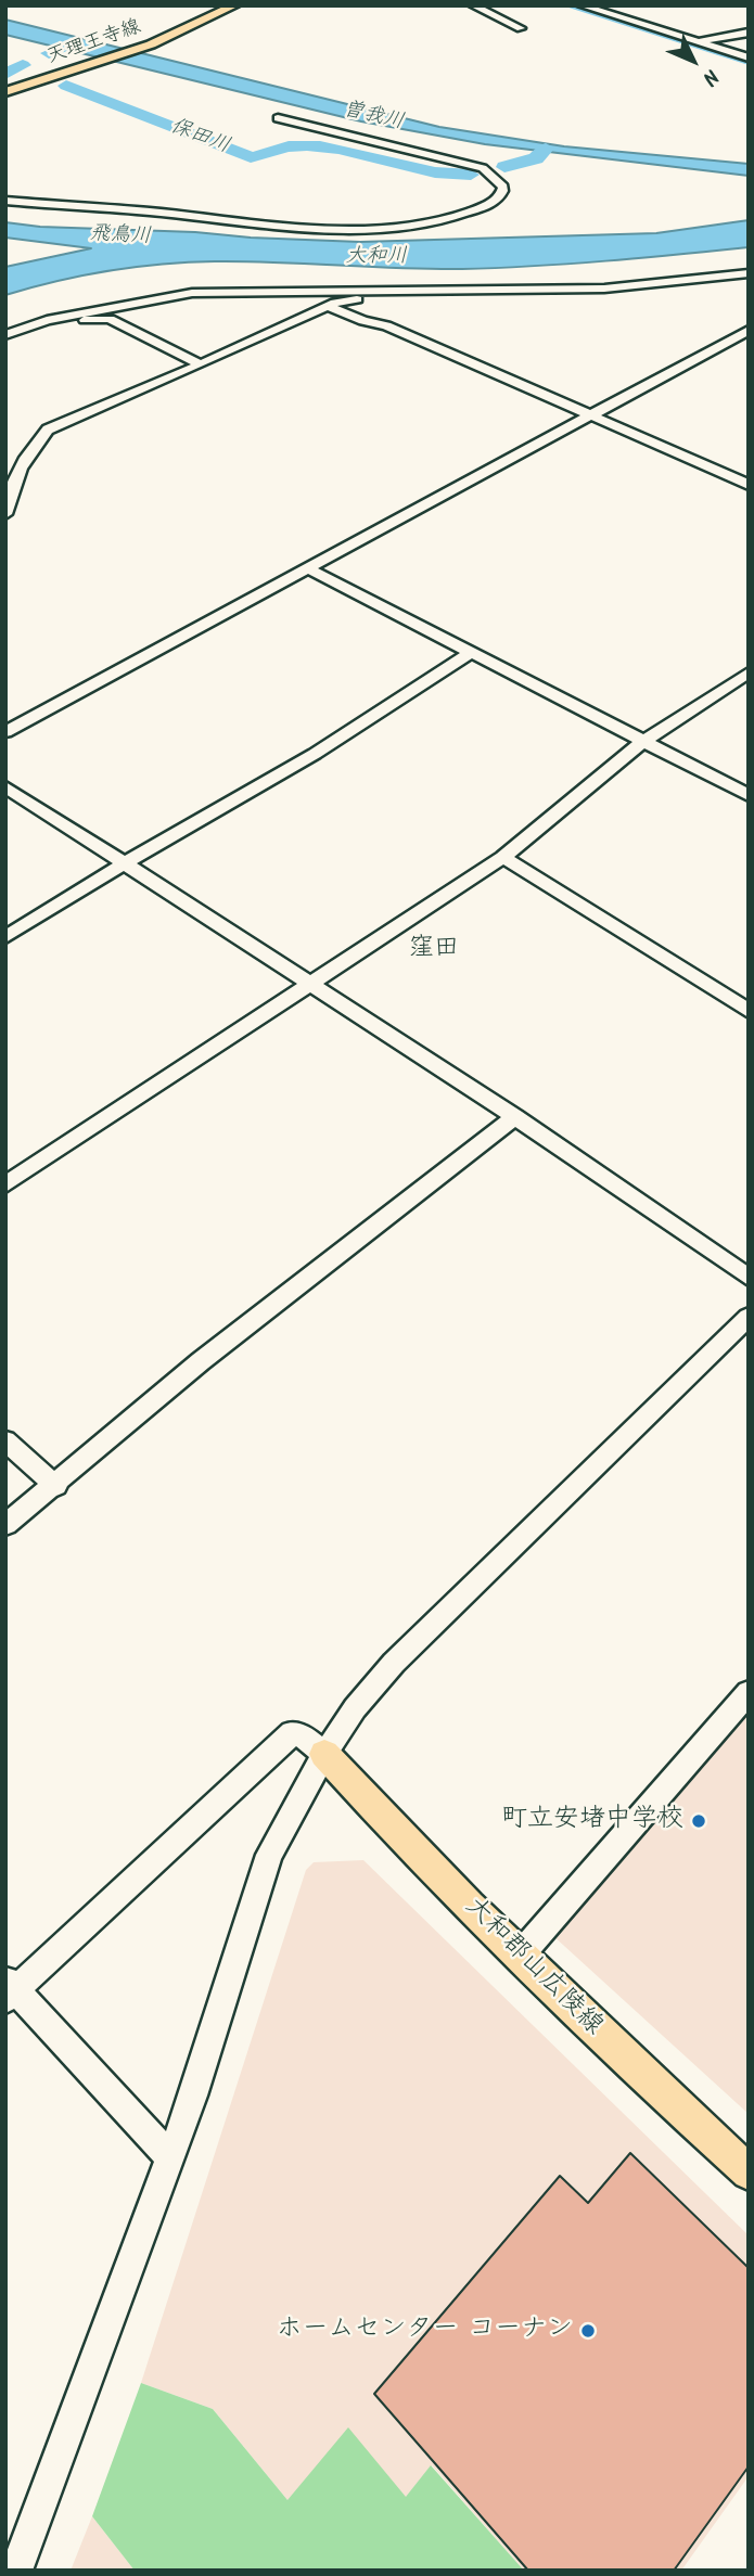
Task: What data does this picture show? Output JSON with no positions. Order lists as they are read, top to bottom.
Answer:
{
  "streets": {
    "main road": ["天理王寺線", "大和郡山広陵線"]
  },
  "districts": ["窪田"],
  "water": [
    "曽我川",
    "保田川",
    "飛鳥川",
    "大和川"
  ],
  "places": ["町立安堵中学校", "ホームセンター コーナン"],
  "north": "bottom right"
}
